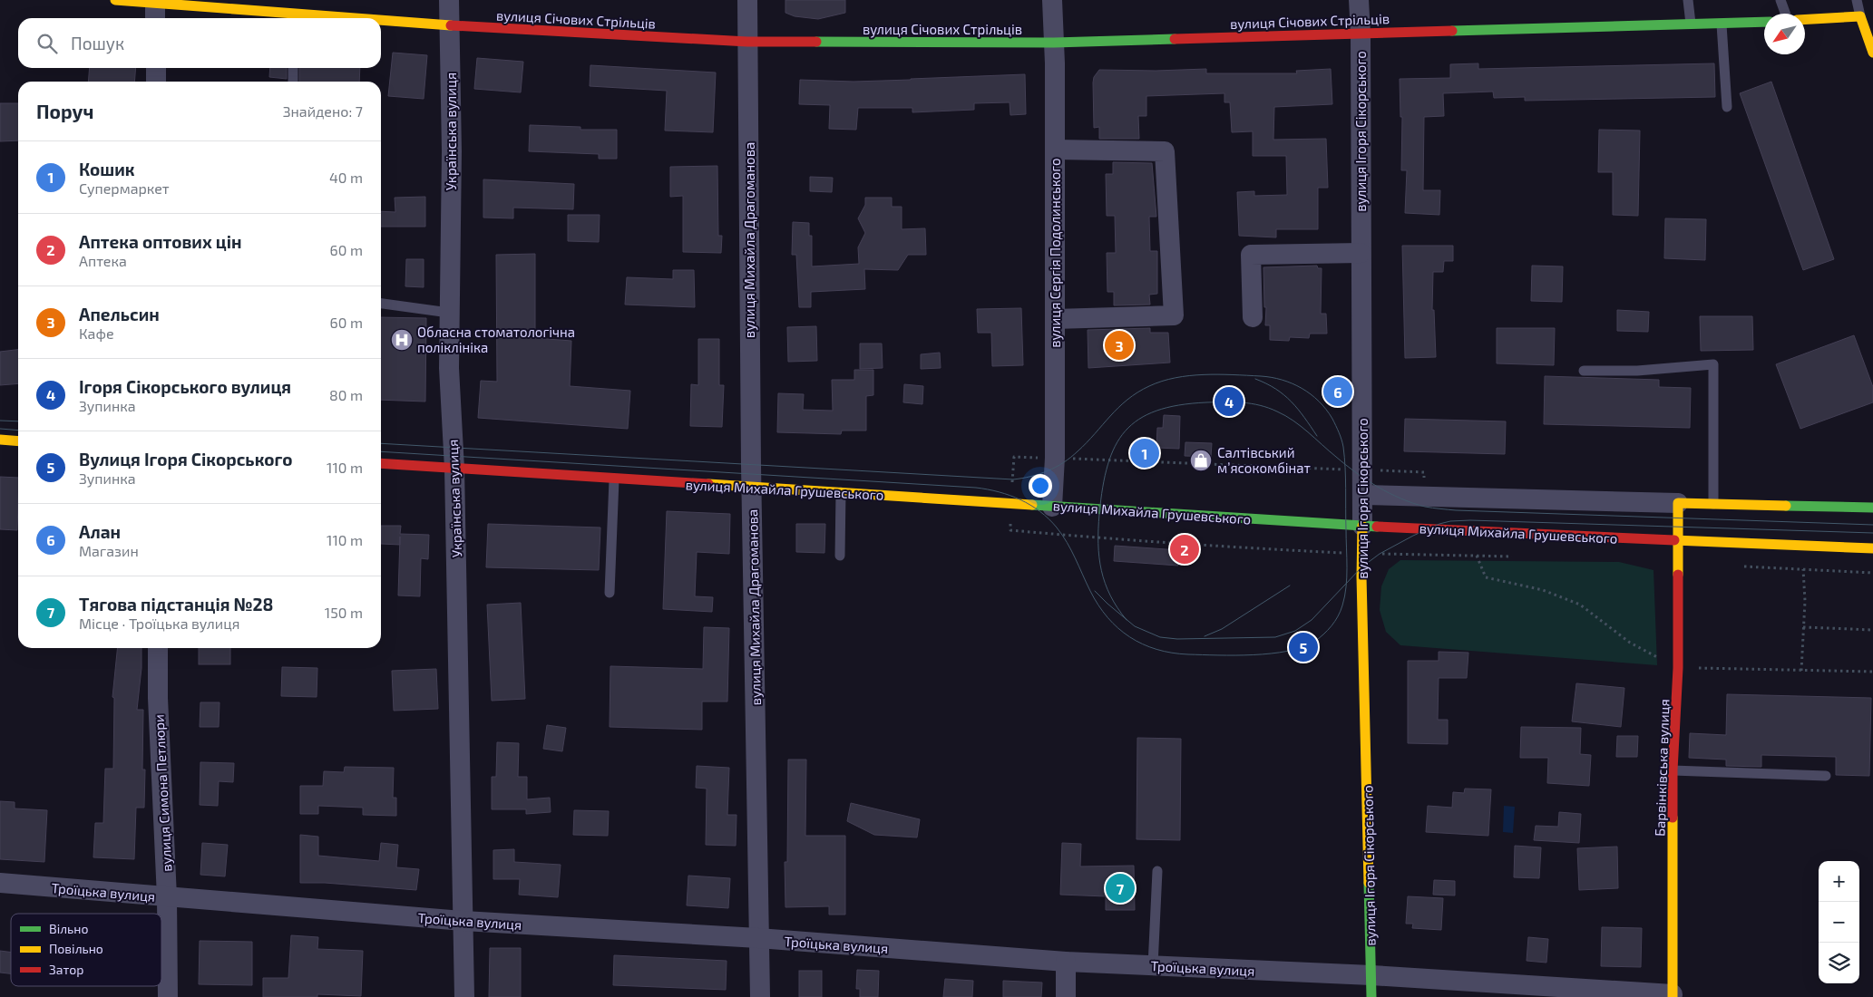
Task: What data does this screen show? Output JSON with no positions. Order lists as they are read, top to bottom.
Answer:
{
  "streets": {
    "main road": [
      "вулиця Січових Стрільців",
      "вулиця Ігоря Сікорського",
      "вулиця Михайла Грушевського",
      "Барвінківська вулиця"
    ],
    "street": [
      "Українська вулиця",
      "вулиця Михайла Драгоманова",
      "вулиця Сергія Подолинського",
      "вулиця Симона Петлюри",
      "Троїцька вулиця"
    ]
  },
  "crossings": [
    ["вулиця Січових Стрільців", "Українська вулиця"],
    ["вулиця Січових Стрільців", "вулиця Ігоря Сікорського"],
    ["вулиця Січових Стрільців", "вулиця Михайла Драгоманова"],
    ["вулиця Січових Стрільців", "вулиця Сергія Подолинського"],
    ["Українська вулиця", "вулиця Михайла Грушевського"],
    ["Українська вулиця", "Троїцька вулиця"],
    ["вулиця Ігоря Сікорського", "вулиця Михайла Грушевського"],
    ["вулиця Ігоря Сікорського", "Троїцька вулиця"],
    ["вулиця Михайла Драгоманова", "вулиця Михайла Грушевського"],
    ["вулиця Михайла Драгоманова", "Троїцька вулиця"],
    ["вулиця Сергія Подолинського", "вулиця Михайла Грушевського"],
    ["вулиця Михайла Грушевського", "Барвінківська вулиця"],
    ["Барвінківська вулиця", "Троїцька вулиця"],
    ["вулиця Симона Петлюри", "Троїцька вулиця"]
  ],
  "places": {
    "hospital": ["Обласна стоматологічна поліклініка"],
    "shop": ["Салтівський мʼясокомбінат"]
  },
  "legend": ["Вільно", "Повільно", "Затор"],
  "north": "bottom left",
  "page": {
    "search": "Пошук",
    "heading": ["Поруч", "Знайдено: 7"],
    "list": [
      {
        "mark": "1",
        "name": "Кошик",
        "note": "Супермаркет",
        "value": "40 m"
      },
      {
        "mark": "2",
        "name": "Аптека оптових цін",
        "note": "Аптека",
        "value": "60 m"
      },
      {
        "mark": "3",
        "name": "Апельсин",
        "note": "Кафе",
        "value": "60 m"
      },
      {
        "mark": "4",
        "name": "Ігоря Сікорського вулиця",
        "note": "Зупинка",
        "value": "80 m"
      },
      {
        "mark": "5",
        "name": "Вулиця Ігоря Сікорського",
        "note": "Зупинка",
        "value": "110 m"
      },
      {
        "mark": "6",
        "name": "Алан",
        "note": "Магазин",
        "value": "110 m"
      },
      {
        "mark": "7",
        "name": "Тягова пiдстанцiя №28",
        "note": "Місце · Троїцька вулиця",
        "value": "150 m"
      }
    ],
    "pins": [
      "3",
      "6",
      "4",
      "1",
      "2",
      "5",
      "7"
    ],
    "map_buttons": ["+", "−"]
  }
}
